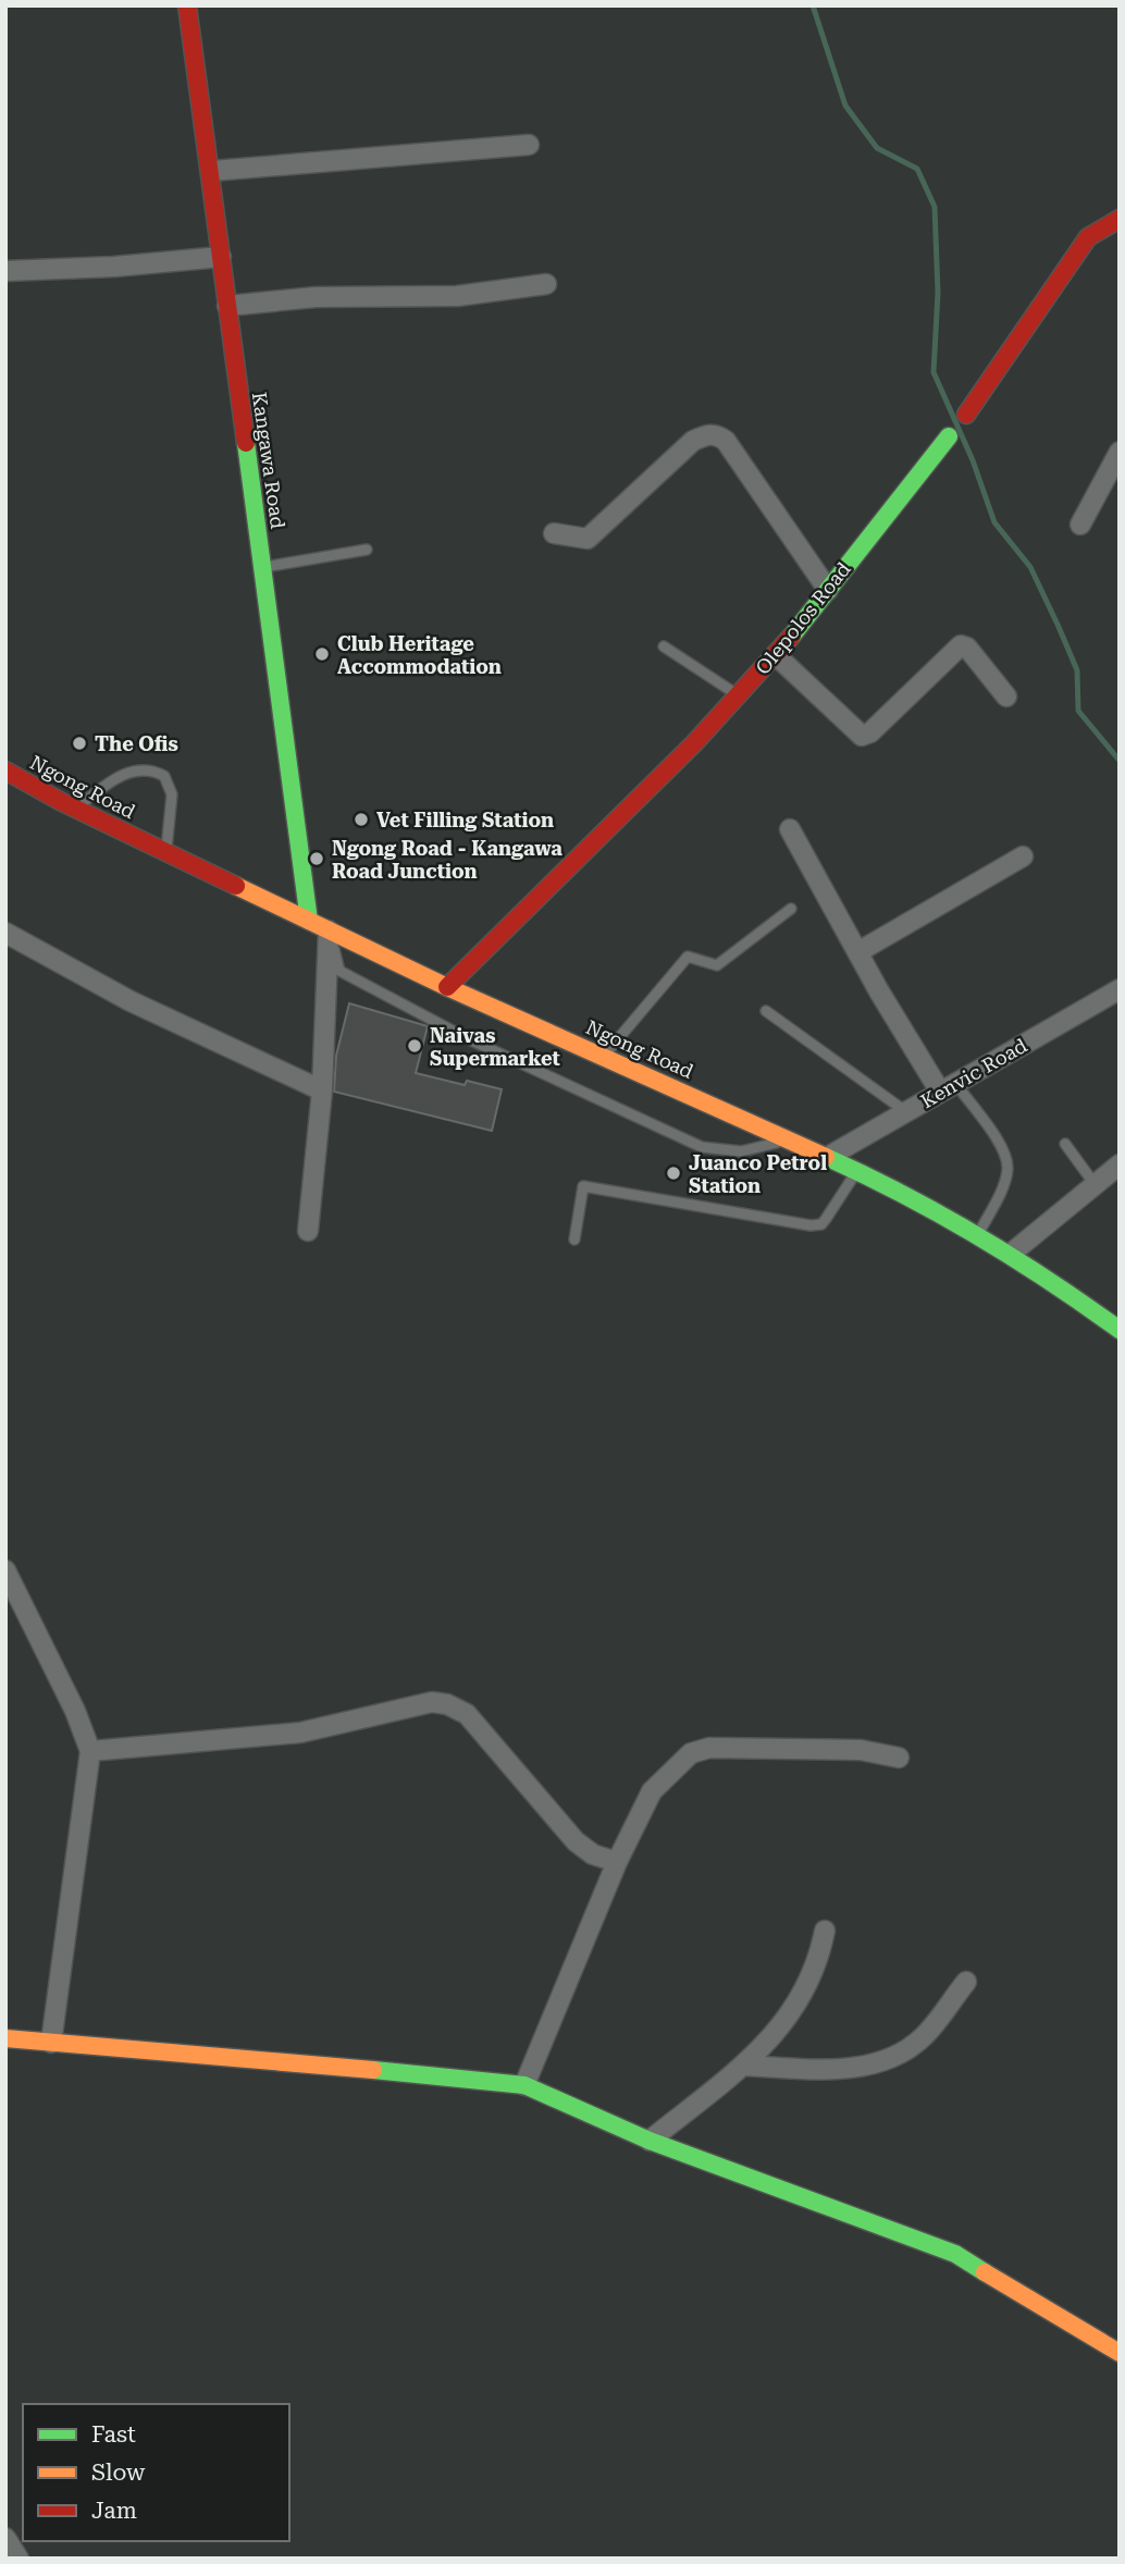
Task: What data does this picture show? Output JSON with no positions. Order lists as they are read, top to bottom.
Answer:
{
  "streets": {
    "street": [
      "Kangawa Road",
      "Olepolos Road",
      "Ngong Road",
      "Kenvic Road"
    ]
  },
  "crossings": [
    ["Kangawa Road", "Ngong Road"],
    ["Olepolos Road", "Ngong Road"],
    ["Ngong Road", "Kenvic Road"]
  ],
  "places": [
    "Club Heritage Accommodation",
    "The Ofis",
    "Vet Filling Station",
    "Ngong Road - Kangawa Road Junction",
    "Naivas Supermarket",
    "Juanco Petrol Station"
  ],
  "legend": ["Fast", "Slow", "Jam"]
}
